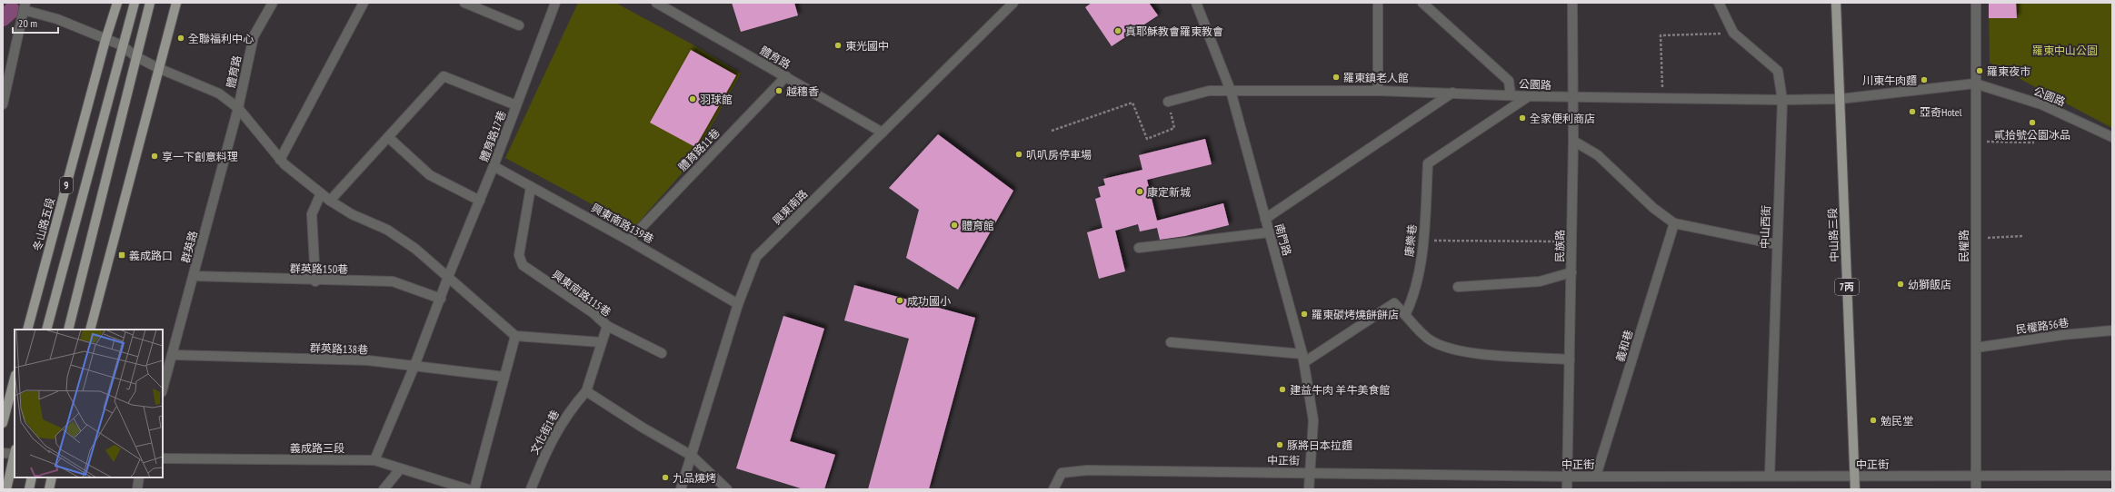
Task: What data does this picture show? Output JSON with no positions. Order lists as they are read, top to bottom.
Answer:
{
  "streets": {
    "main road": [
      "9",
      "冬山路五段",
      "中山路三段",
      "7丙"
    ],
    "street": [
      "體育路",
      "公園路",
      "體育路17巷",
      "體育路11巷",
      "興東南路",
      "興東南路139巷",
      "中山西街",
      "南門路",
      "康樂巷",
      "民族路",
      "民權路",
      "群英路",
      "群英路150巷",
      "興東南路115巷",
      "民權路56巷",
      "義和巷",
      "群英路138巷",
      "文化街1巷",
      "義成路三段",
      "中正街"
    ]
  },
  "crossings": [
    ["體育路", "體育路11巷"],
    ["體育路", "興東南路"],
    ["體育路", "群英路"],
    ["公園路", "中山西街"],
    ["公園路", "中山路三段"],
    ["公園路", "南門路"],
    ["公園路", "康樂巷"],
    ["公園路", "民族路"],
    ["公園路", "民權路"],
    ["體育路17巷", "興東南路139巷"],
    ["體育路17巷", "群英路150巷"],
    ["體育路17巷", "群英路138巷"],
    ["體育路17巷", "義成路三段"],
    ["體育路11巷", "興東南路139巷"],
    ["9", "冬山路五段"],
    ["興東南路", "興東南路139巷"],
    ["興東南路139巷", "興東南路115巷"],
    ["中山西街", "中正街"],
    ["中山路三段", "中正街"],
    ["南門路", "中正街"],
    ["民族路", "中正街"],
    ["民權路", "民權路56巷"],
    ["民權路", "中正街"],
    ["群英路", "群英路150巷"],
    ["群英路", "群英路138巷"],
    ["興東南路115巷", "文化街1巷"],
    ["義和巷", "中正街"]
  ],
  "parks": ["羅東中山公園"],
  "places": {
    "other": [
      "真耶穌教會羅東教會",
      "全聯福利中心",
      "東光國中",
      "羅東夜市",
      "羅東鎮老人館",
      "川東牛肉麵",
      "越穗香",
      "羽球館",
      "亞奇Hotel",
      "全家便利商店",
      "貳拾號公園冰品",
      "叭叭房停車場",
      "享一下創意料理",
      "康定新城",
      "體育館",
      "幼獅飯店",
      "成功國小",
      "羅東碳烤燒餅餅店",
      "建益牛肉 羊牛美食館",
      "勉民堂",
      "豚將日本拉麵",
      "九品燒烤"
    ],
    "transit": ["義成路口"]
  },
  "scale_bar": "20 m"
}
